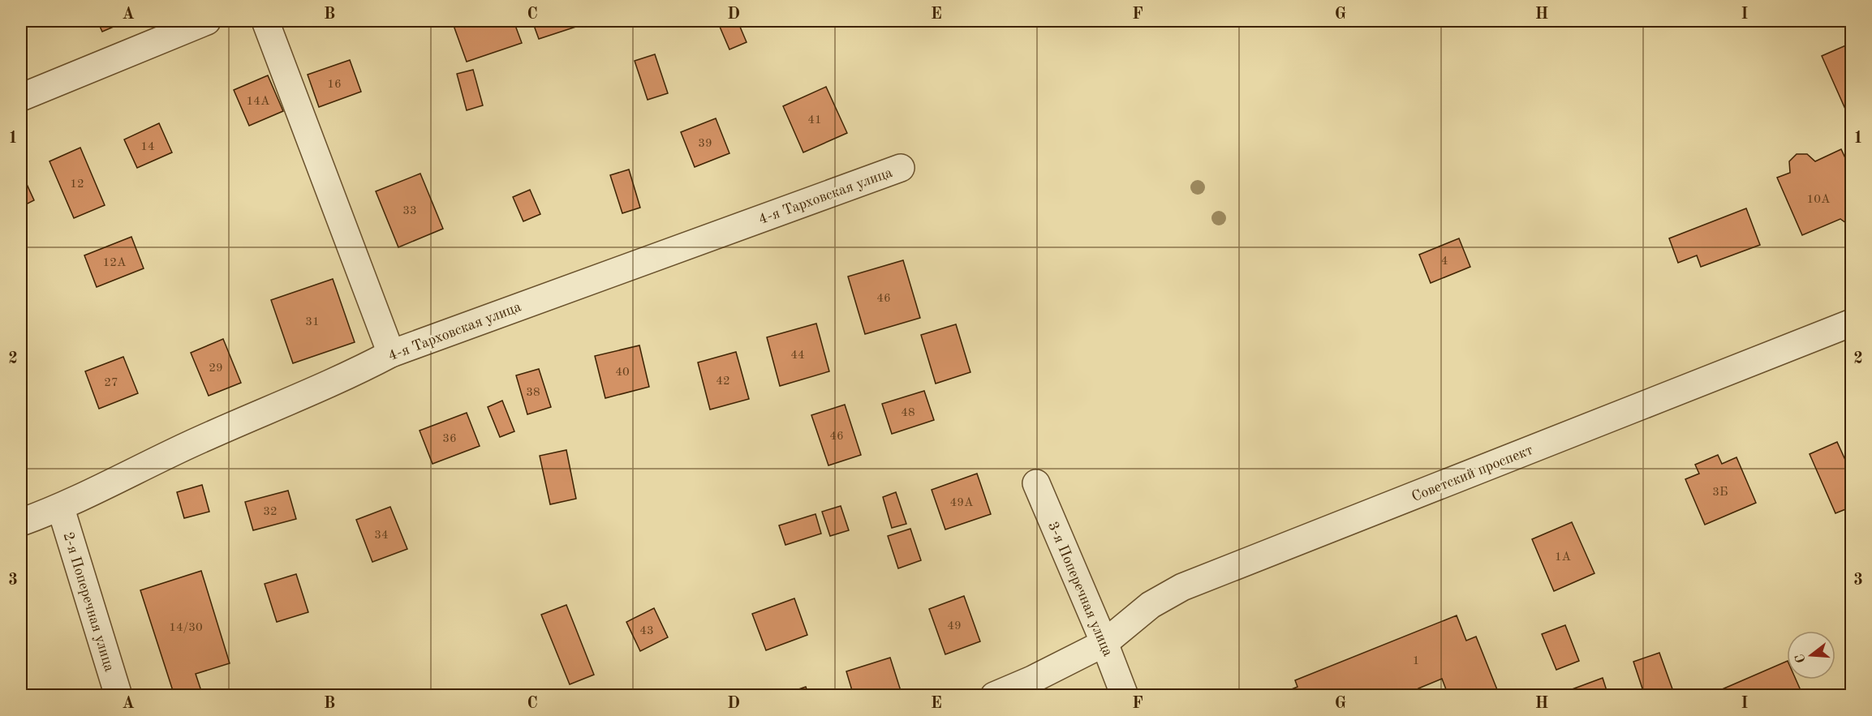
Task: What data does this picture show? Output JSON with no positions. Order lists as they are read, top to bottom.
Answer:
{
  "streets": {
    "street": [
      "4-я Тарховская улица",
      "Советский проспект",
      "3-я Поперечная улица",
      "2-я Поперечная улица"
    ]
  },
  "crossings": [
    ["4-я Тарховская улица", "2-я Поперечная улица"],
    ["Советский проспект", "3-я Поперечная улица"]
  ],
  "house_numbers": [
    "16",
    "14А",
    "41",
    "39",
    "14",
    "12",
    "10А",
    "33",
    "4",
    "12А",
    "46",
    "31",
    "44",
    "29",
    "40",
    "42",
    "27",
    "38",
    "48",
    "46",
    "36",
    "3Б",
    "49А",
    "32",
    "34",
    "1А",
    "49",
    "14/30",
    "43",
    "1"
  ],
  "north": "left",
  "grid": {
    "columns": [
      "A",
      "B",
      "C",
      "D",
      "E",
      "F",
      "G",
      "H",
      "I"
    ],
    "rows": ["1", "2", "3"]
  }
}
